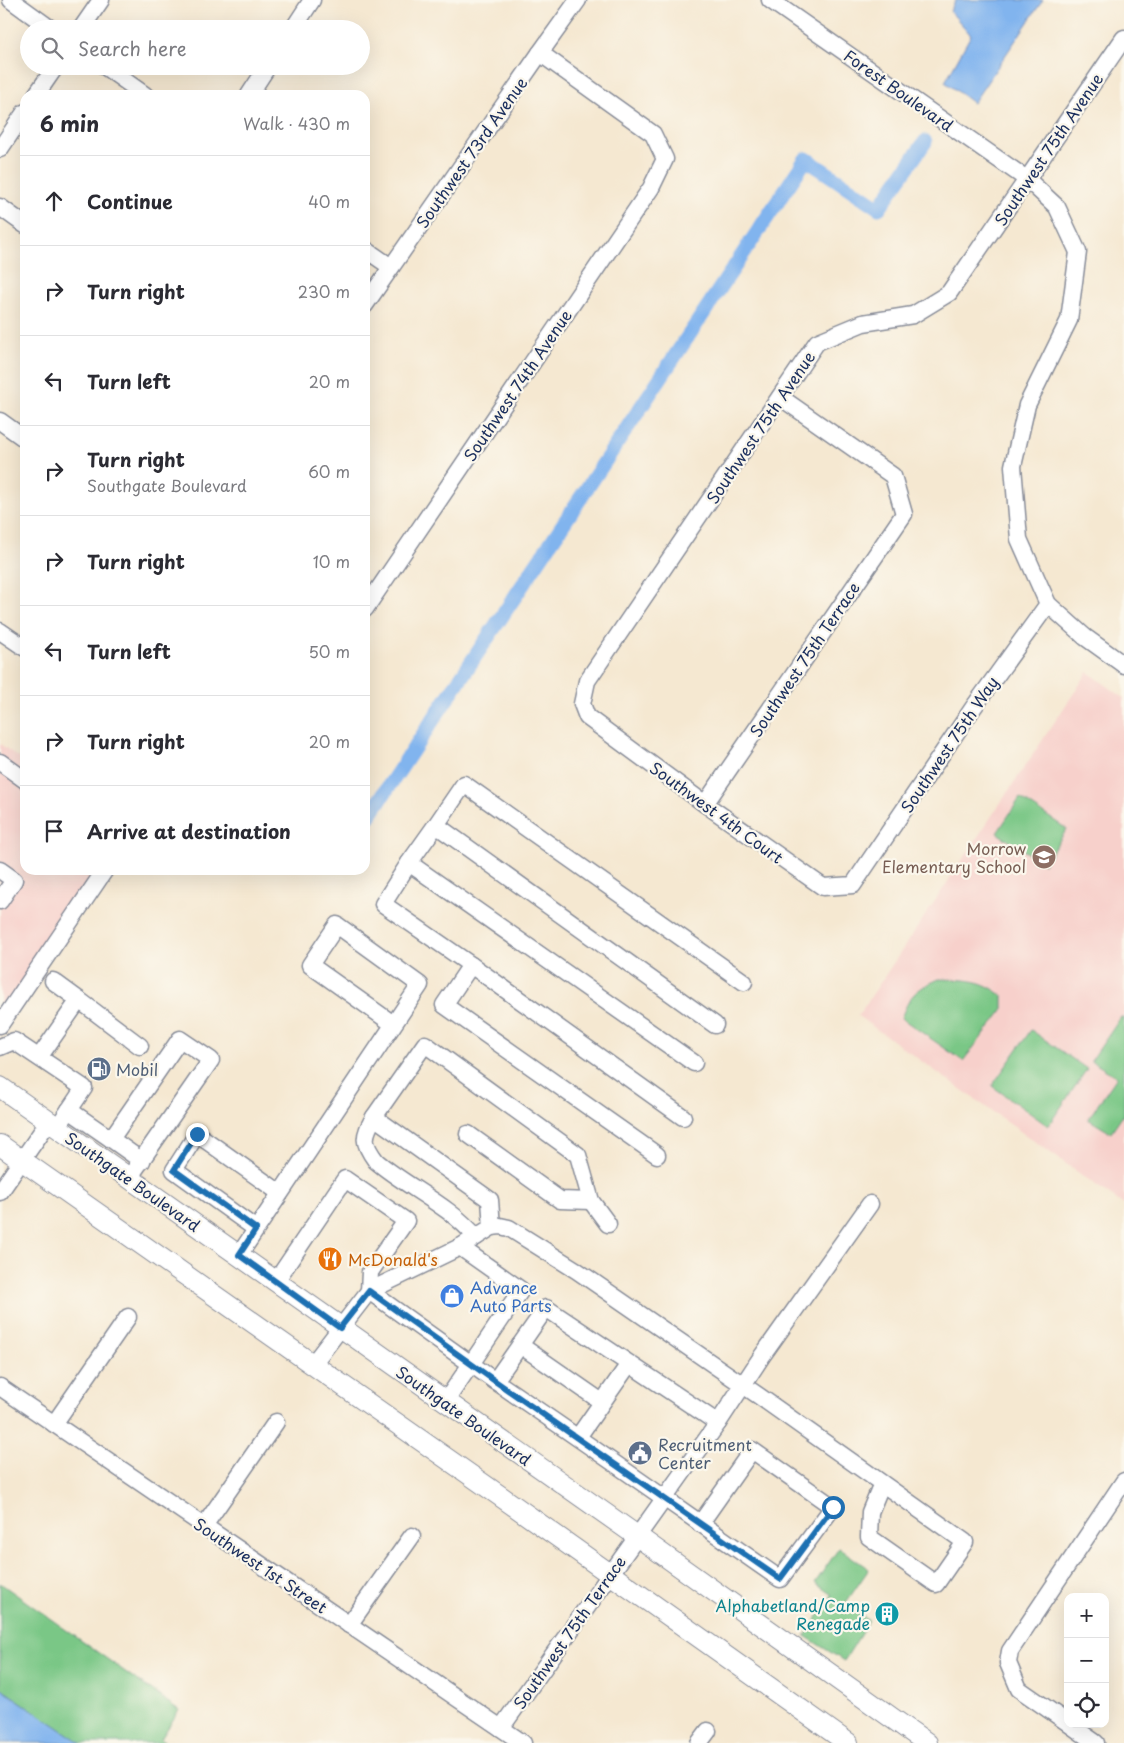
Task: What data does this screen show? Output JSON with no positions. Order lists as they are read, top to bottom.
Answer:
{
  "streets": {
    "main road": ["Southgate Boulevard"],
    "street": [
      "Forest Boulevard",
      "Southwest 75th Avenue",
      "Southwest 73rd Avenue",
      "Southwest 74th Avenue",
      "Southwest 75th Terrace",
      "Southwest 75th Way",
      "Southwest 4th Court",
      "Southwest 1st Street"
    ]
  },
  "crossings": [
    ["Forest Boulevard", "Southwest 75th Avenue"],
    ["Forest Boulevard", "Southwest 75th Way"],
    ["Southwest 75th Avenue", "Southwest 75th Terrace"],
    ["Southwest 75th Avenue", "Southwest 4th Court"],
    ["Southwest 73rd Avenue", "Southwest 74th Avenue"],
    ["Southwest 75th Terrace", "Southwest 4th Court"],
    ["Southwest 75th Terrace", "Southgate Boulevard"],
    ["Southwest 75th Terrace", "Southwest 1st Street"],
    ["Southwest 75th Way", "Southwest 4th Court"]
  ],
  "places": {
    "school or university": ["Morrow Elementary School"],
    "fuel station": ["Mobil"],
    "restaurant": ["McDonald's"],
    "shop": ["Advance Auto Parts"],
    "public building": ["Recruitment Center"],
    "building": ["Alphabetland/Camp Renegade"]
  },
  "page": {
    "search": "Search here",
    "heading": ["6 min", "Walk · 430 m"],
    "list": [
      ["Continue", "40 m"],
      ["Turn right", "230 m"],
      ["Turn left", "20 m"],
      ["Turn right", "Southgate Boulevard", "60 m"],
      ["Turn right", "10 m"],
      ["Turn left", "50 m"],
      ["Turn right", "20 m"],
      "Arrive at destination"
    ],
    "map_buttons": ["+", "−"]
  }
}
